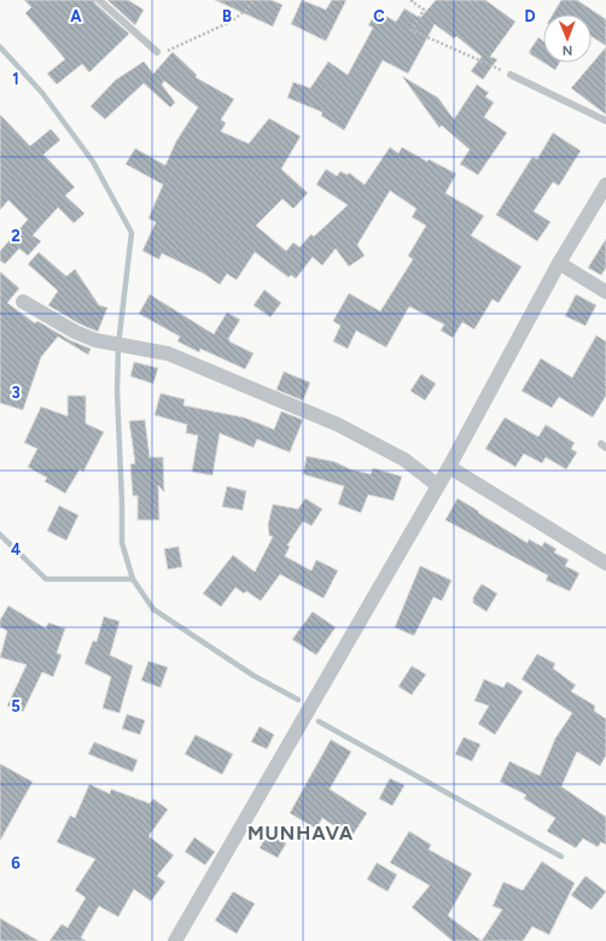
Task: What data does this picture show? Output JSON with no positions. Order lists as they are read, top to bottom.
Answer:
{
  "districts": ["MUNHAVA"],
  "north": "bottom",
  "grid": {
    "columns": [
      "A",
      "B",
      "C",
      "D"
    ],
    "rows": [
      "1",
      "2",
      "3",
      "4",
      "5",
      "6"
    ]
  }
}
